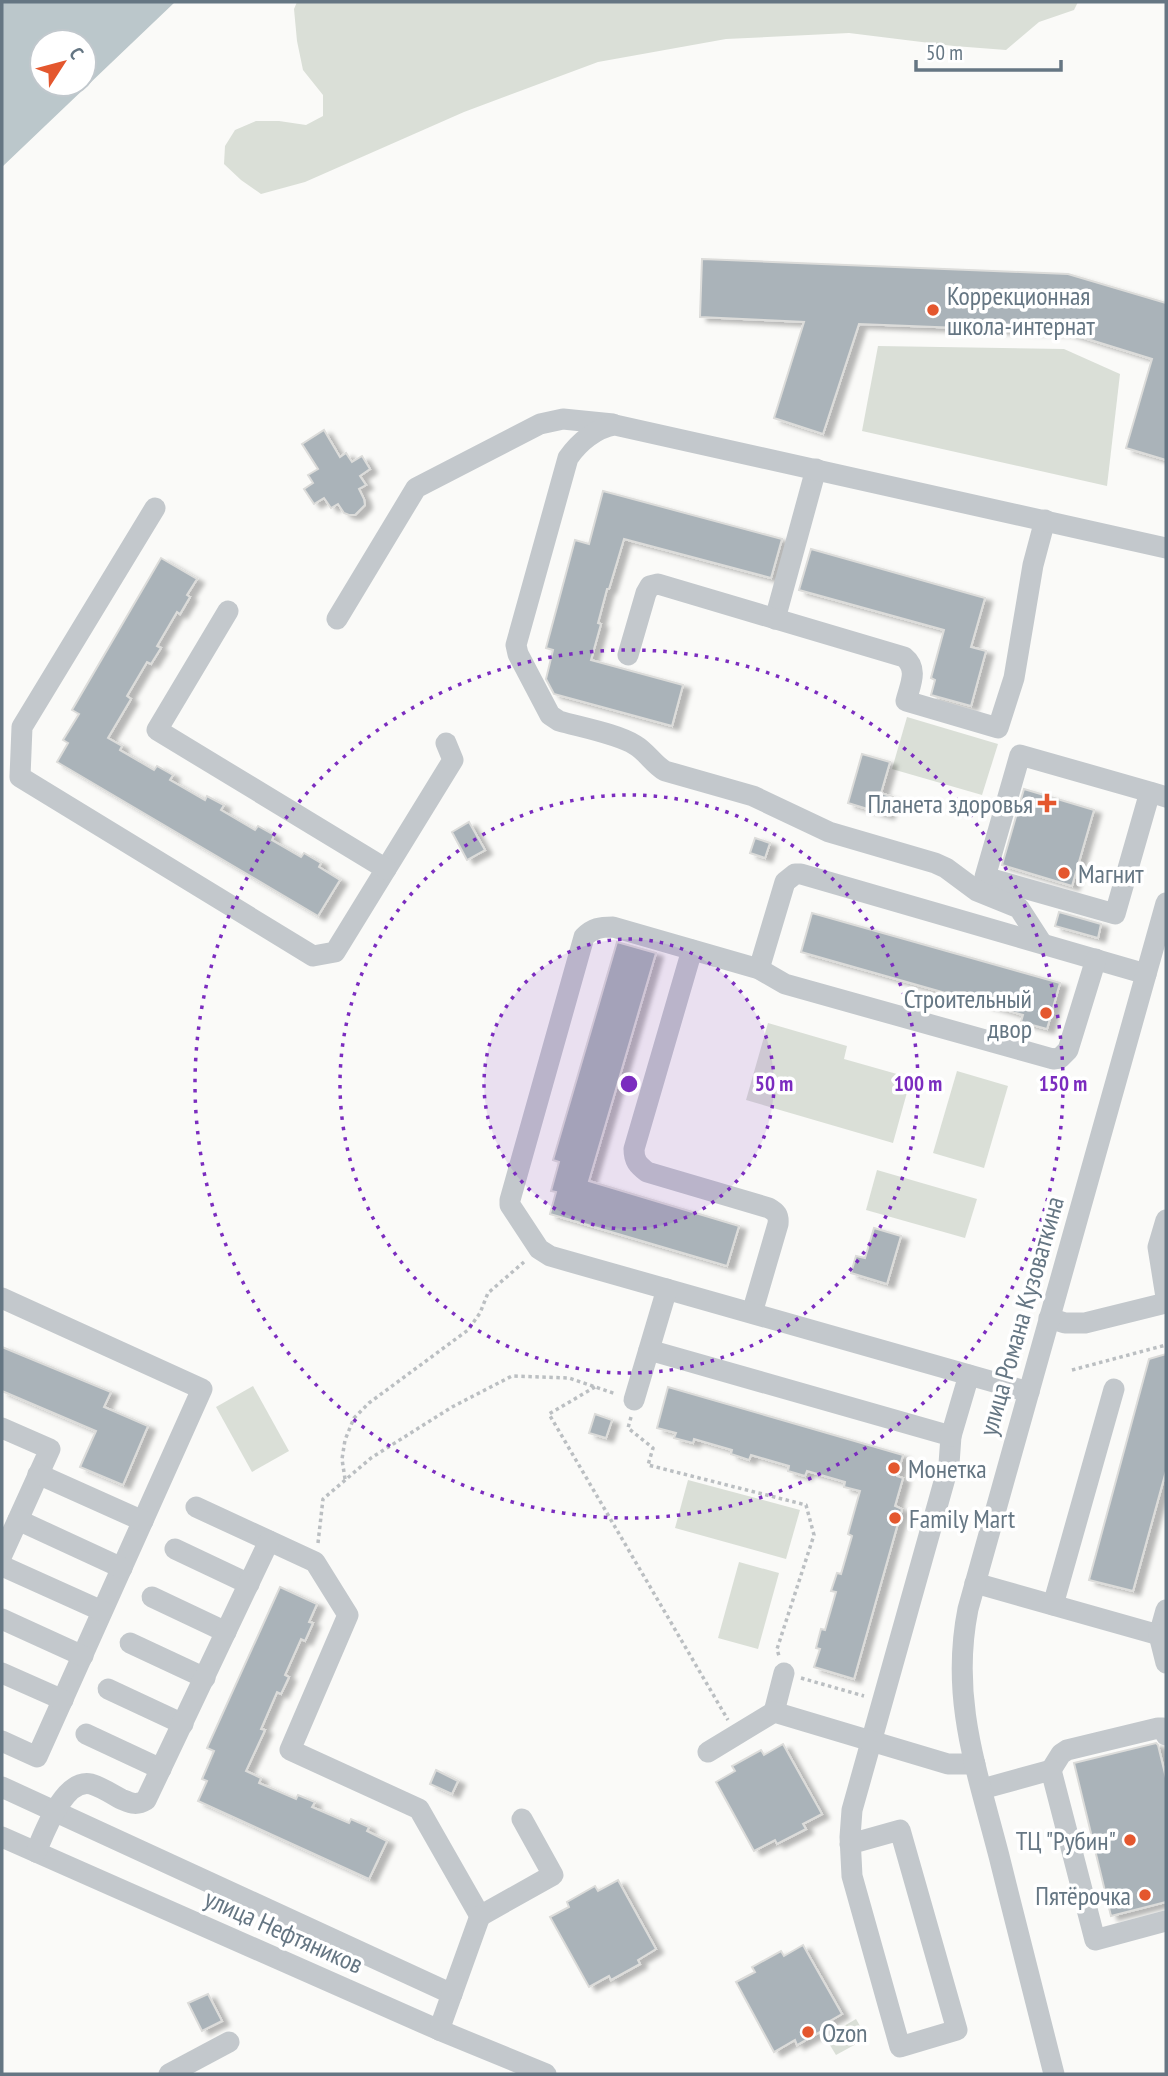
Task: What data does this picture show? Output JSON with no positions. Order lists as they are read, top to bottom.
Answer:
{
  "streets": {
    "street": ["улица Романа Кузоваткина", "улица Нефтяников"]
  },
  "places": {
    "other": [
      "Коррекционная школа-интернат",
      "Магнит",
      "Строительный двор",
      "Монетка",
      "Family Mart",
      "ТЦ \"Рубин\"",
      "Пятёрочка",
      "Ozon"
    ],
    "health": ["Планета здоровья"]
  },
  "scale_bar": "50 m",
  "north": "top right",
  "rings": ["50 m", "100 m", "150 m"]
}
